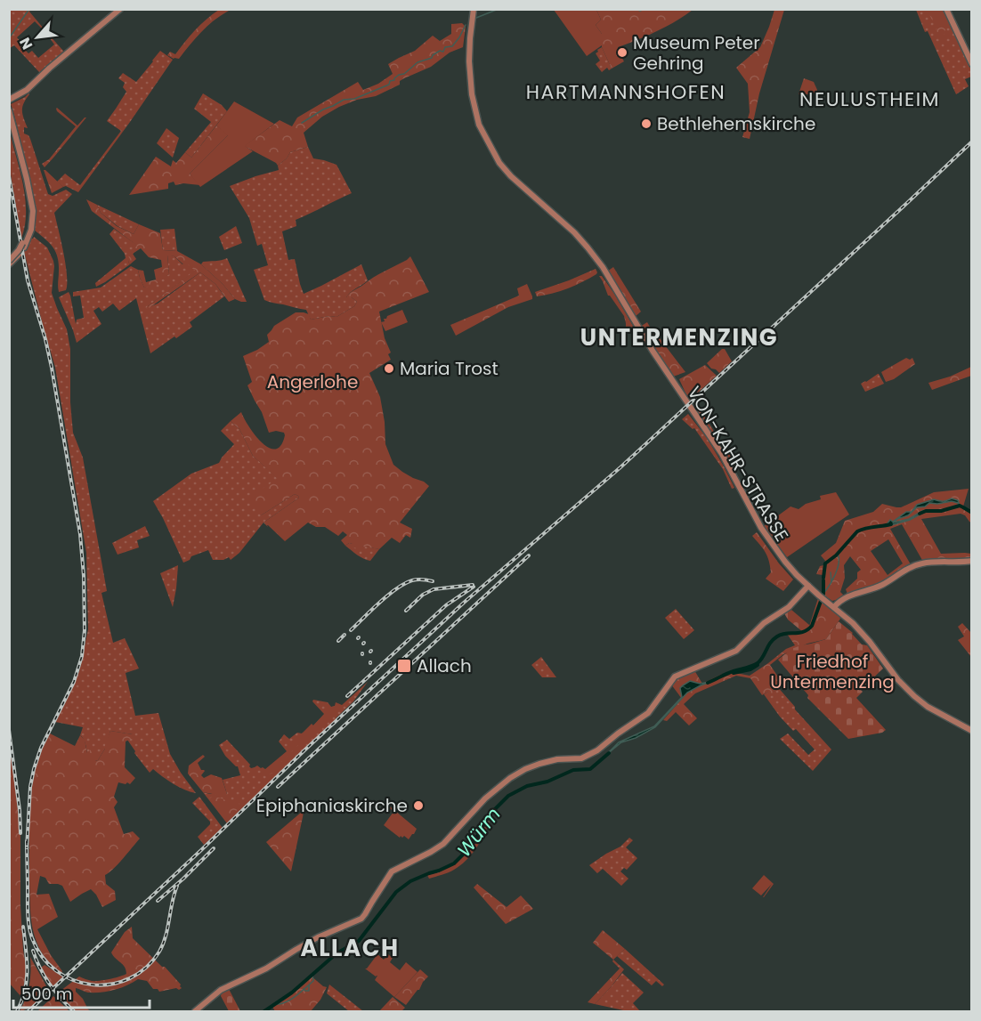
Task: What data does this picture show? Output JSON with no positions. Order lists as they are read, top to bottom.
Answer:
{
  "streets": {
    "main road": ["VON-KAHR-STRASSE"]
  },
  "districts": [
    "HARTMANNSHOFEN",
    "NEULUSTHEIM",
    "UNTERMENZING",
    "ALLACH"
  ],
  "water": ["Würm"],
  "parks": ["Angerlohe", "Friedhof Untermenzing"],
  "places": {
    "other": [
      "Museum Peter Gehring",
      "Bethlehemskirche",
      "Maria Trost",
      "Epiphaniaskirche"
    ],
    "transit": ["Allach"]
  },
  "scale_bar": "500 m",
  "north": "bottom left"
}
